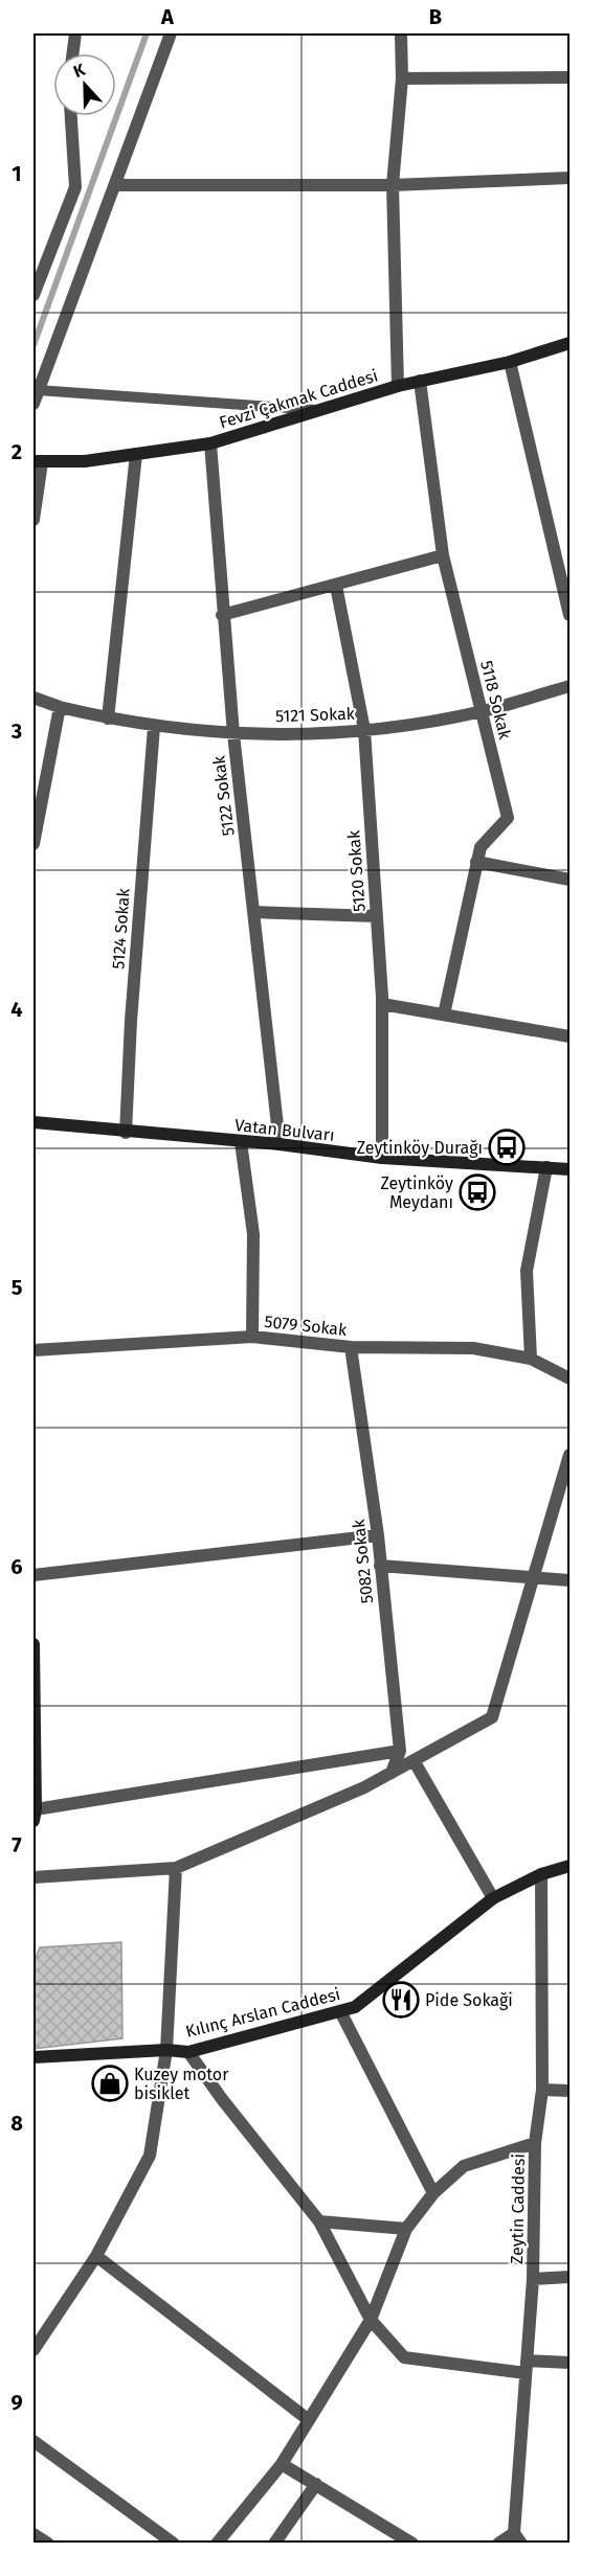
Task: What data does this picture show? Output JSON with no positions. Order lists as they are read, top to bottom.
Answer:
{
  "streets": {
    "street": [
      "Fevzi Çakmak Caddesi",
      "5118 Sokak",
      "5121 Sokak",
      "5122 Sokak",
      "5120 Sokak",
      "5124 Sokak",
      "Vatan Bulvarı",
      "5079 Sokak",
      "5082 Sokak",
      "Kılınç Arslan Caddesi",
      "Zeytin Caddesi"
    ]
  },
  "crossings": [
    ["Fevzi Çakmak Caddesi", "5118 Sokak"],
    ["Fevzi Çakmak Caddesi", "5122 Sokak"],
    ["5118 Sokak", "5121 Sokak"],
    ["5121 Sokak", "5122 Sokak"],
    ["5121 Sokak", "5120 Sokak"],
    ["5121 Sokak", "5124 Sokak"],
    ["5122 Sokak", "Vatan Bulvarı"],
    ["5120 Sokak", "Vatan Bulvarı"],
    ["5124 Sokak", "Vatan Bulvarı"],
    ["5079 Sokak", "5082 Sokak"],
    ["Kılınç Arslan Caddesi", "Zeytin Caddesi"]
  ],
  "places": {
    "bus stop": ["Zeytinköy Durağı", "Zeytinköy Meydanı"],
    "restaurant": ["Pide Sokaği"],
    "shop": ["Kuzey motor bisiklet"]
  },
  "north": "top",
  "grid": {
    "columns": ["A", "B"],
    "rows": [
      "1",
      "2",
      "3",
      "4",
      "5",
      "6",
      "7",
      "8",
      "9"
    ]
  }
}
